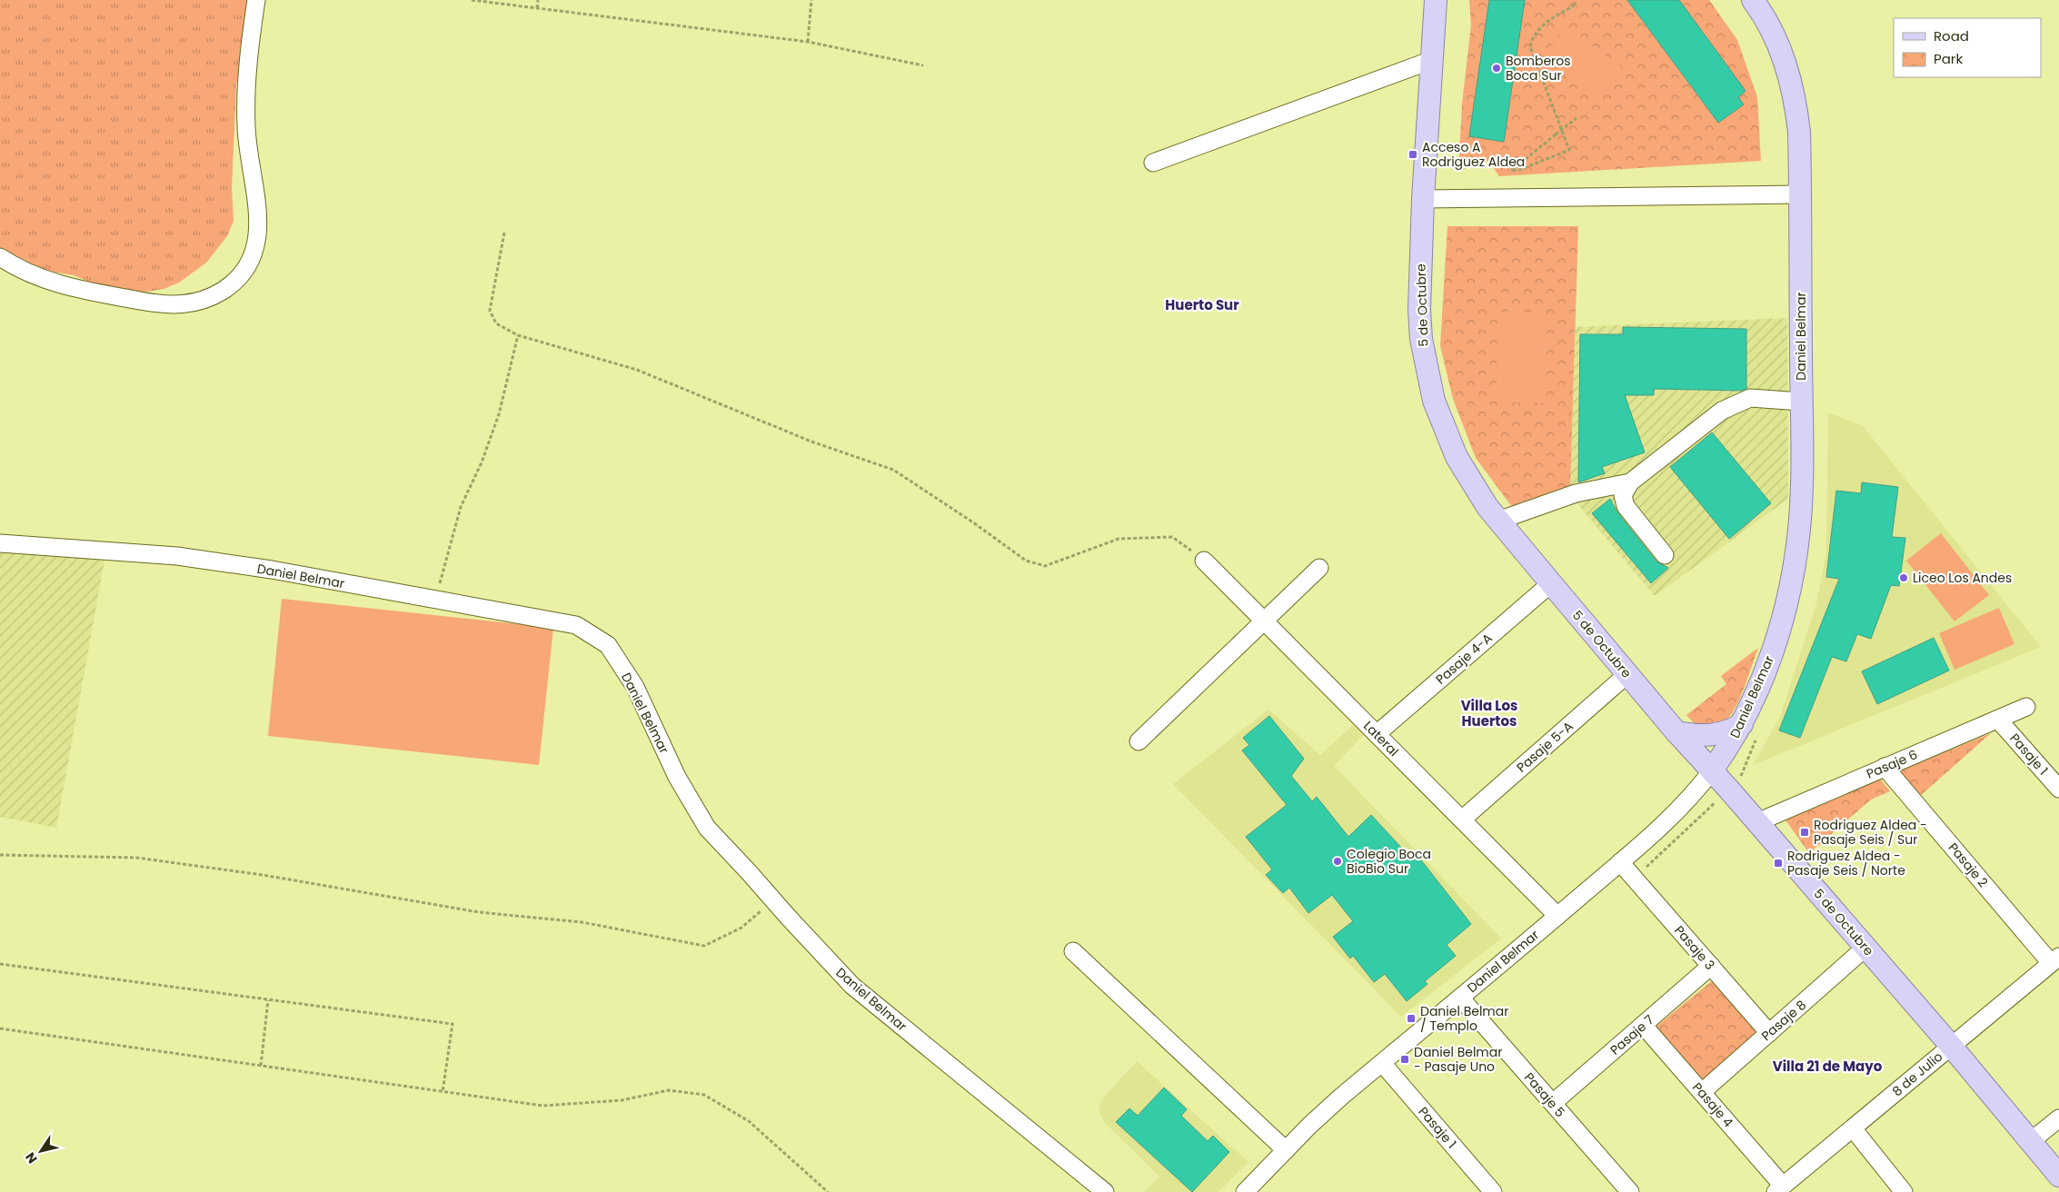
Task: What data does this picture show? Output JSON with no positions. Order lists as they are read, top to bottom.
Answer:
{
  "streets": {
    "main road": ["5 de Octubre", "Daniel Belmar"],
    "street": [
      "Pasaje 4-A",
      "Lateral",
      "Pasaje 5-A",
      "Pasaje 1",
      "Pasaje 6",
      "Pasaje 2",
      "Pasaje 3",
      "Pasaje 8",
      "Pasaje 7",
      "8 de Julio",
      "Pasaje 5",
      "Pasaje 4"
    ]
  },
  "crossings": [
    ["5 de Octubre", "Daniel Belmar"],
    ["5 de Octubre", "Pasaje 4-A"],
    ["5 de Octubre", "Pasaje 5-A"],
    ["5 de Octubre", "Pasaje 6"],
    ["5 de Octubre", "Pasaje 8"],
    ["5 de Octubre", "8 de Julio"],
    ["Daniel Belmar", "Lateral"],
    ["Daniel Belmar", "Pasaje 1"],
    ["Daniel Belmar", "Pasaje 3"],
    ["Daniel Belmar", "Pasaje 5"],
    ["Pasaje 4-A", "Lateral"],
    ["Lateral", "Pasaje 5-A"],
    ["Pasaje 1", "Pasaje 6"],
    ["Pasaje 6", "Pasaje 2"],
    ["Pasaje 2", "8 de Julio"],
    ["Pasaje 3", "Pasaje 8"],
    ["Pasaje 3", "Pasaje 7"],
    ["Pasaje 8", "Pasaje 4"],
    ["Pasaje 7", "Pasaje 5"],
    ["Pasaje 7", "Pasaje 4"],
    ["8 de Julio", "Pasaje 4"]
  ],
  "districts": ["Huerto Sur", "Villa Los Huertos", "Villa 21 de Mayo"],
  "places": {
    "other": ["Bomberos Boca Sur", "Liceo Los Andes", "Colegio Boca BioBio Sur"],
    "transit": [
      "Acceso A Rodriguez Aldea",
      "Rodriguez Aldea - Pasaje Seis / Sur",
      "Rodriguez Aldea - Pasaje Seis / Norte",
      "Daniel Belmar / Templo",
      "Daniel Belmar - Pasaje Uno"
    ]
  },
  "legend": ["Road", "Park"],
  "north": "bottom left"
}
